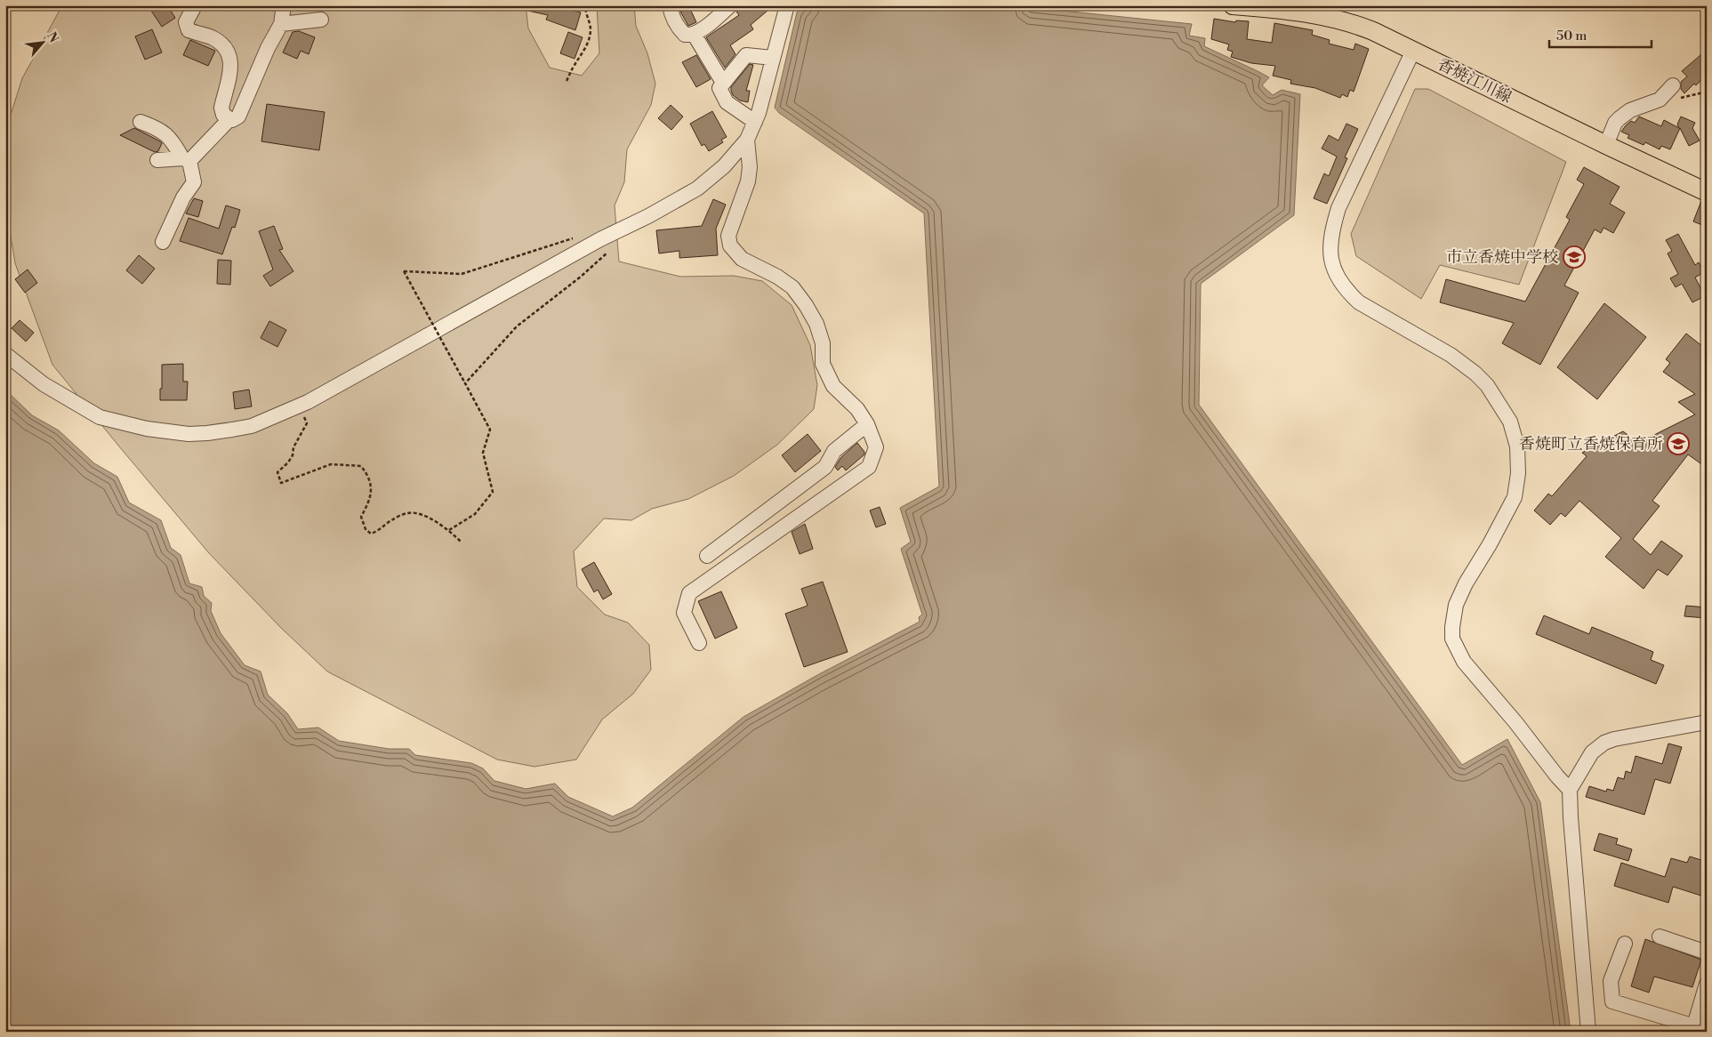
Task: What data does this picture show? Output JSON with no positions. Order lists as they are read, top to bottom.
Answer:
{
  "streets": {
    "main road": ["香焼江川線"]
  },
  "places": {
    "school or university": ["市立香焼中学校", "香焼町立香焼保育所"]
  },
  "scale_bar": "50 m",
  "north": "top right"
}
